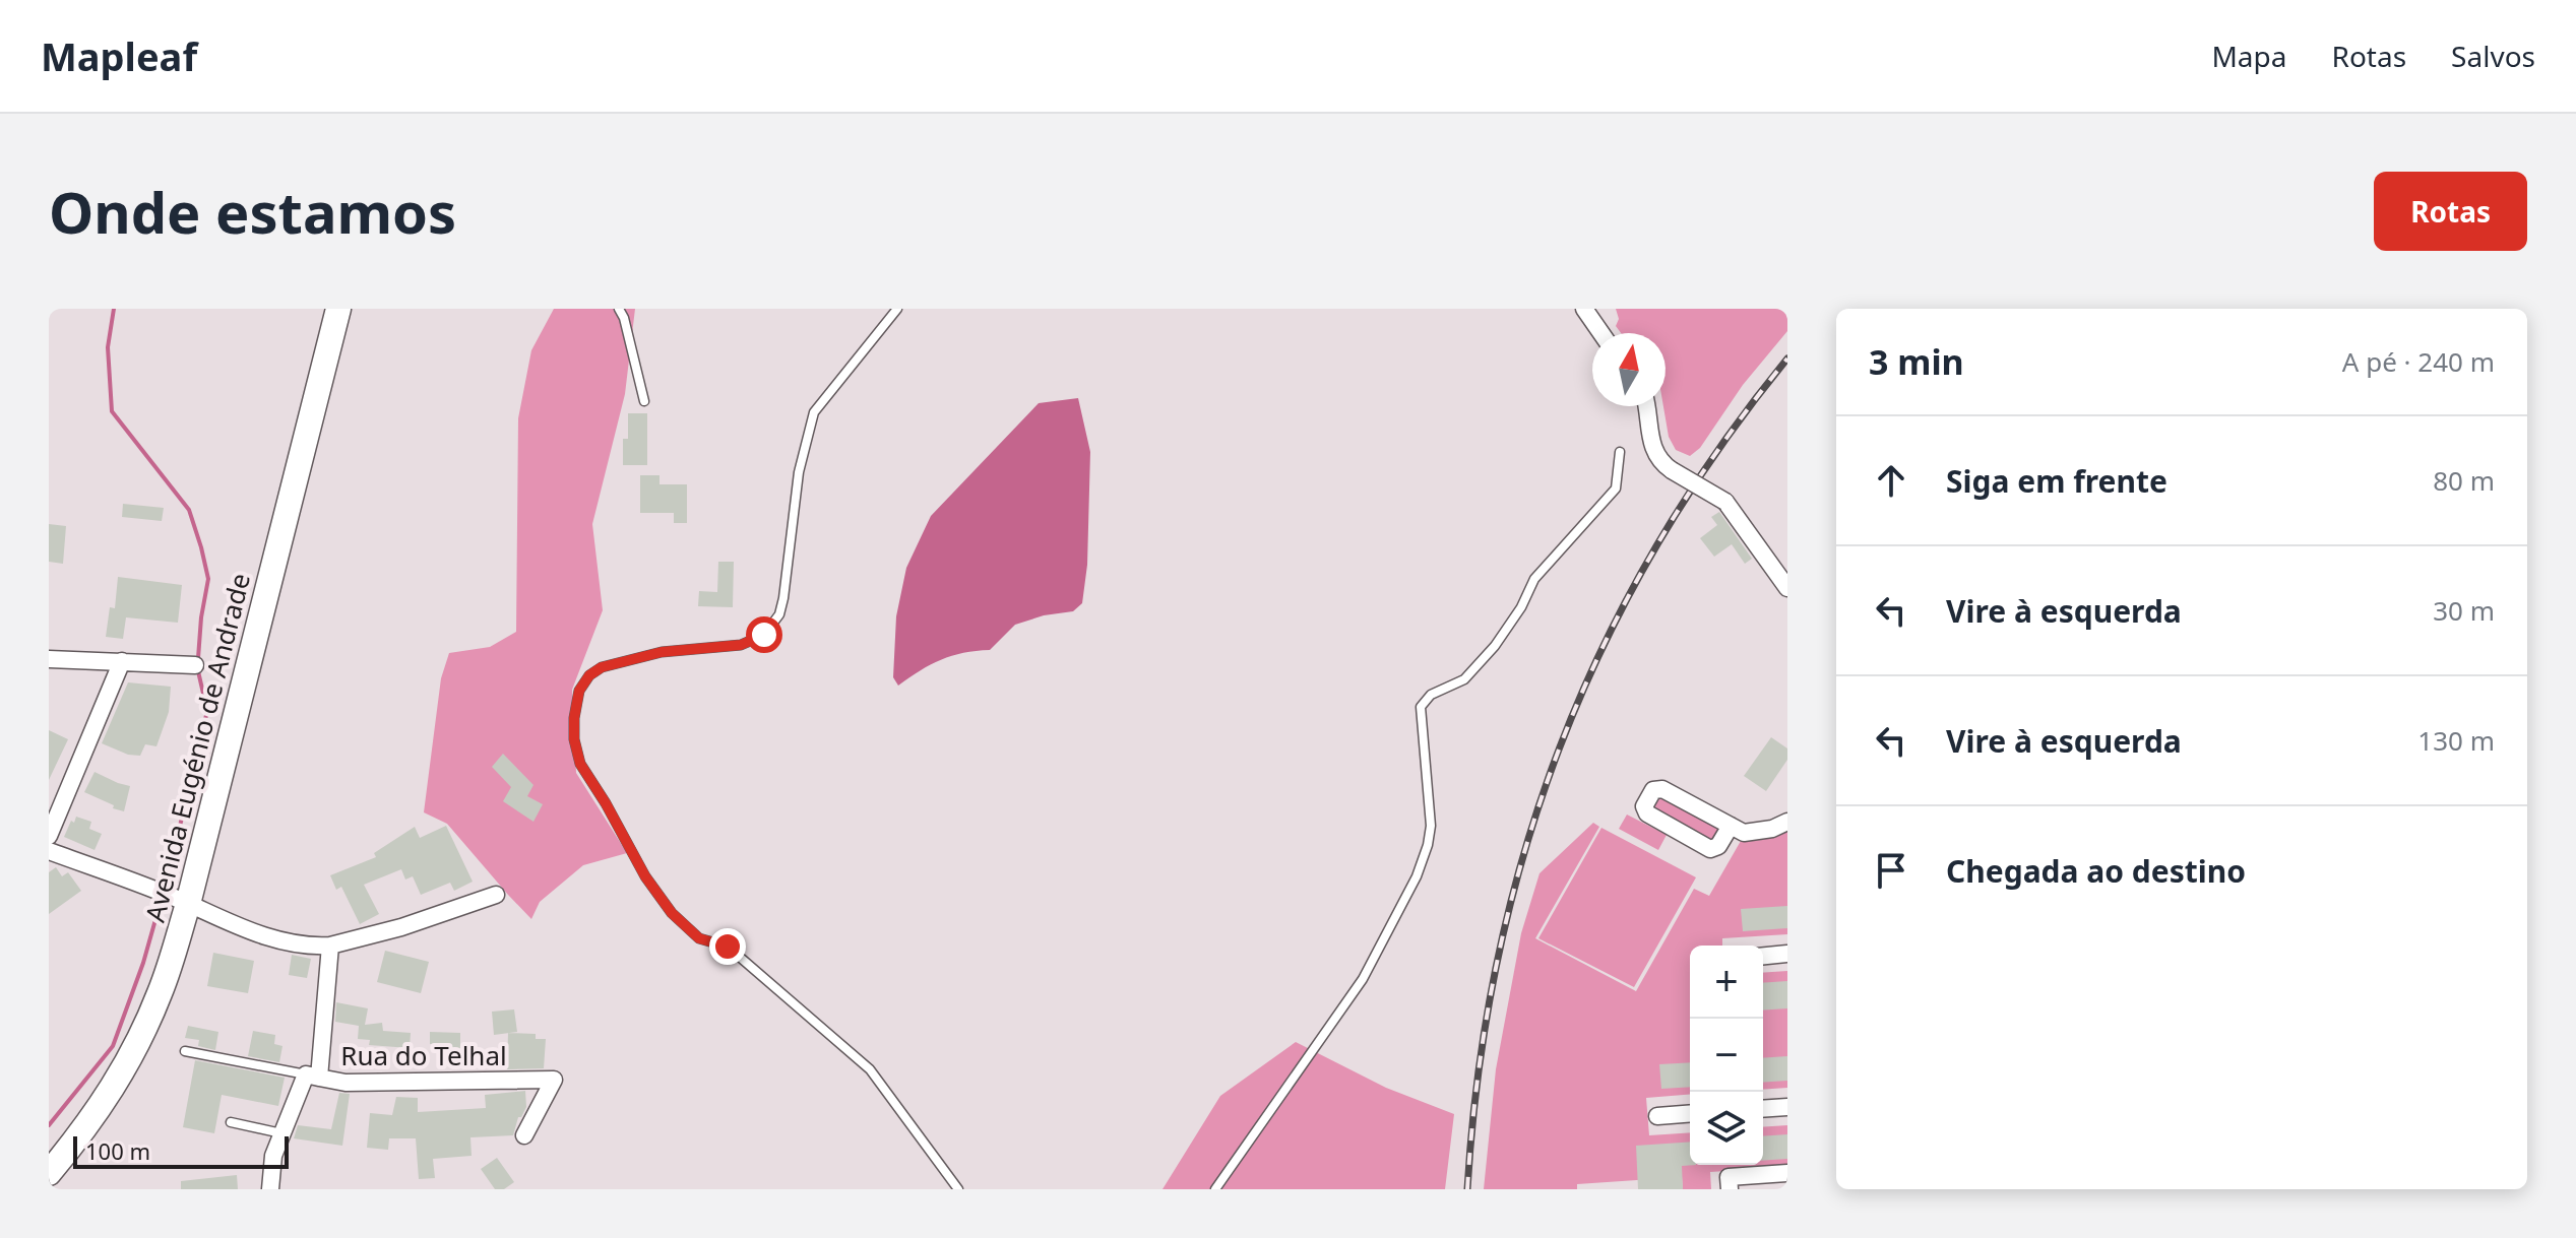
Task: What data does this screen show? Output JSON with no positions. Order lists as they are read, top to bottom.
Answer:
{
  "streets": {
    "main road": ["Avenida Eugénio de Andrade"],
    "street": ["Rua do Telhal"]
  },
  "scale_bar": "100 m",
  "north": "top",
  "page": {
    "header": "Mapleaf",
    "nav": ["Mapa", "Rotas", "Salvos"],
    "buttons": "Rotas",
    "title": "Onde estamos",
    "heading": ["3 min", "A pé · 240 m"],
    "list": [
      ["Siga em frente", "80 m"],
      ["Vire à esquerda", "30 m"],
      ["Vire à esquerda", "130 m"],
      "Chegada ao destino"
    ],
    "map_buttons": ["+", "−"],
    "scale": "100 m"
  }
}
